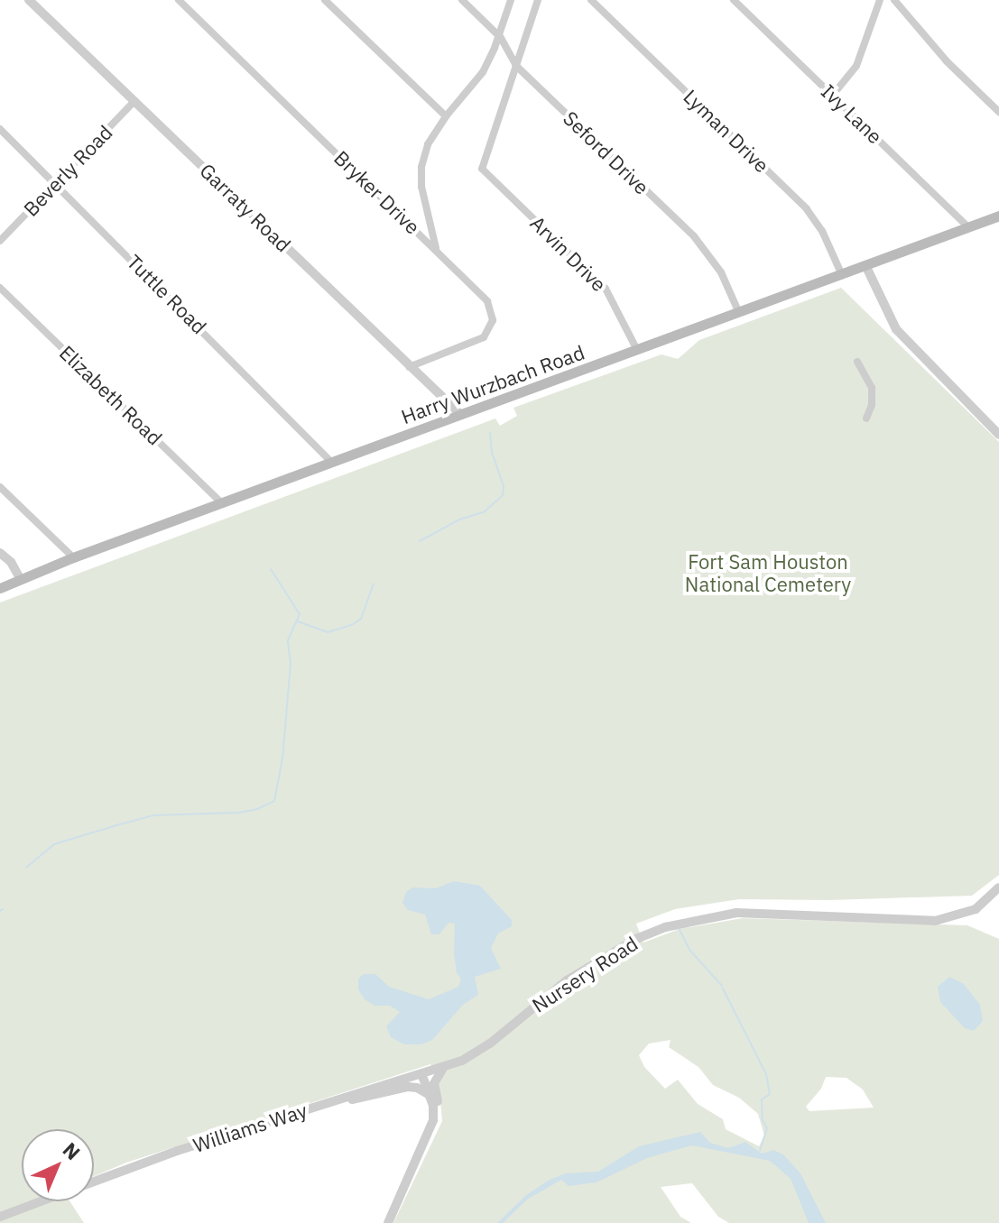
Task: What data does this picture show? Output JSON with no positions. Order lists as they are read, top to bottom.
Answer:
{
  "streets": {
    "main road": ["Harry Wurzbach Road"],
    "street": [
      "Ivy Lane",
      "Lyman Drive",
      "Seford Drive",
      "Beverly Road",
      "Bryker Drive",
      "Garraty Road",
      "Arvin Drive",
      "Tuttle Road",
      "Elizabeth Road",
      "Nursery Road",
      "Williams Way"
    ]
  },
  "crossings": [
    ["Ivy Lane", "Harry Wurzbach Road"],
    ["Lyman Drive", "Harry Wurzbach Road"],
    ["Seford Drive", "Arvin Drive"],
    ["Seford Drive", "Harry Wurzbach Road"],
    ["Beverly Road", "Garraty Road"],
    ["Beverly Road", "Tuttle Road"],
    ["Bryker Drive", "Garraty Road"],
    ["Garraty Road", "Harry Wurzbach Road"],
    ["Arvin Drive", "Harry Wurzbach Road"],
    ["Tuttle Road", "Harry Wurzbach Road"],
    ["Harry Wurzbach Road", "Elizabeth Road"],
    ["Nursery Road", "Williams Way"]
  ],
  "parks": ["Fort Sam Houston National Cemetery"],
  "north": "top right"
}
